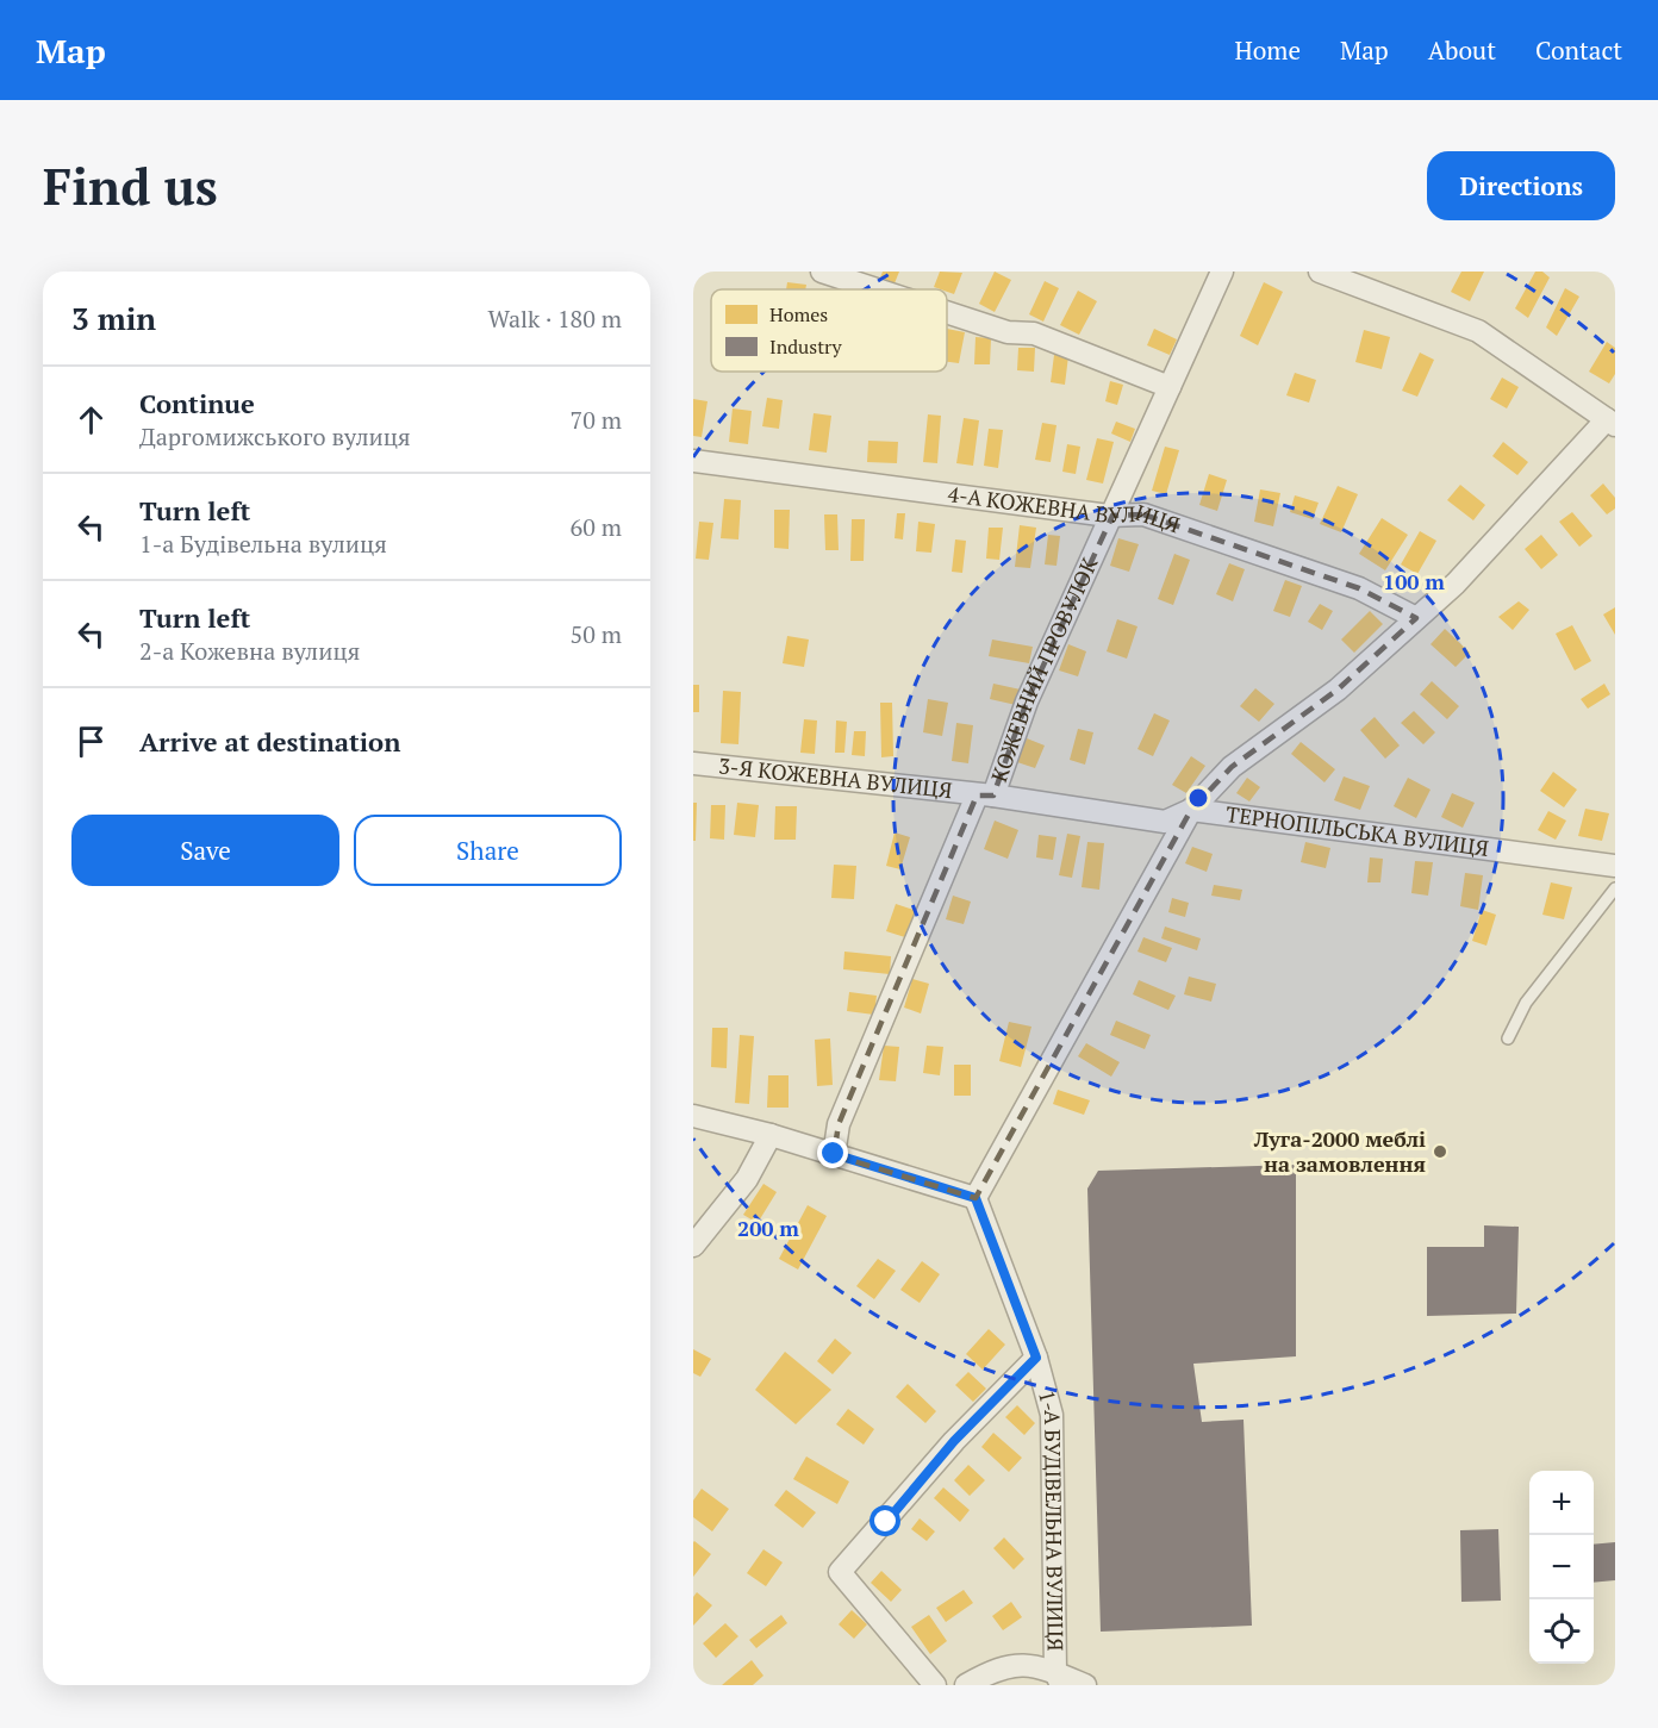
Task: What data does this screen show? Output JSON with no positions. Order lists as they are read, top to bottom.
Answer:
{
  "streets": {
    "street": [
      "4-А КОЖЕВНА ВУЛИЦЯ",
      "КОЖЕВНИЙ ПРОВУЛОК",
      "3-Я КОЖЕВНА ВУЛИЦЯ",
      "ТЕРНОПІЛЬСЬКА ВУЛИЦЯ",
      "1-А БУДІВЕЛЬНА ВУЛИЦЯ"
    ]
  },
  "crossings": [
    ["4-А КОЖЕВНА ВУЛИЦЯ", "КОЖЕВНИЙ ПРОВУЛОК"],
    ["КОЖЕВНИЙ ПРОВУЛОК", "3-Я КОЖЕВНА ВУЛИЦЯ"],
    ["КОЖЕВНИЙ ПРОВУЛОК", "ТЕРНОПІЛЬСЬКА ВУЛИЦЯ"],
    ["3-Я КОЖЕВНА ВУЛИЦЯ", "ТЕРНОПІЛЬСЬКА ВУЛИЦЯ"]
  ],
  "places": ["Луга-2000 меблі на замовлення"],
  "legend": ["Homes", "Industry"],
  "page": {
    "header": "Map",
    "nav": [
      "Home",
      "Map",
      "About",
      "Contact"
    ],
    "buttons": [
      "Directions",
      ["Save", "Share"]
    ],
    "title": "Find us",
    "heading": ["3 min", "Walk · 180 m"],
    "list": [
      ["Continue", "Даргомижського вулиця", "70 m"],
      ["Turn left", "1-а Будівельна вулиця", "60 m"],
      ["Turn left", "2-а Кожевна вулиця", "50 m"],
      "Arrive at destination"
    ],
    "map_buttons": ["+", "−"]
  },
  "rings": ["100 m", "200 m"]
}
